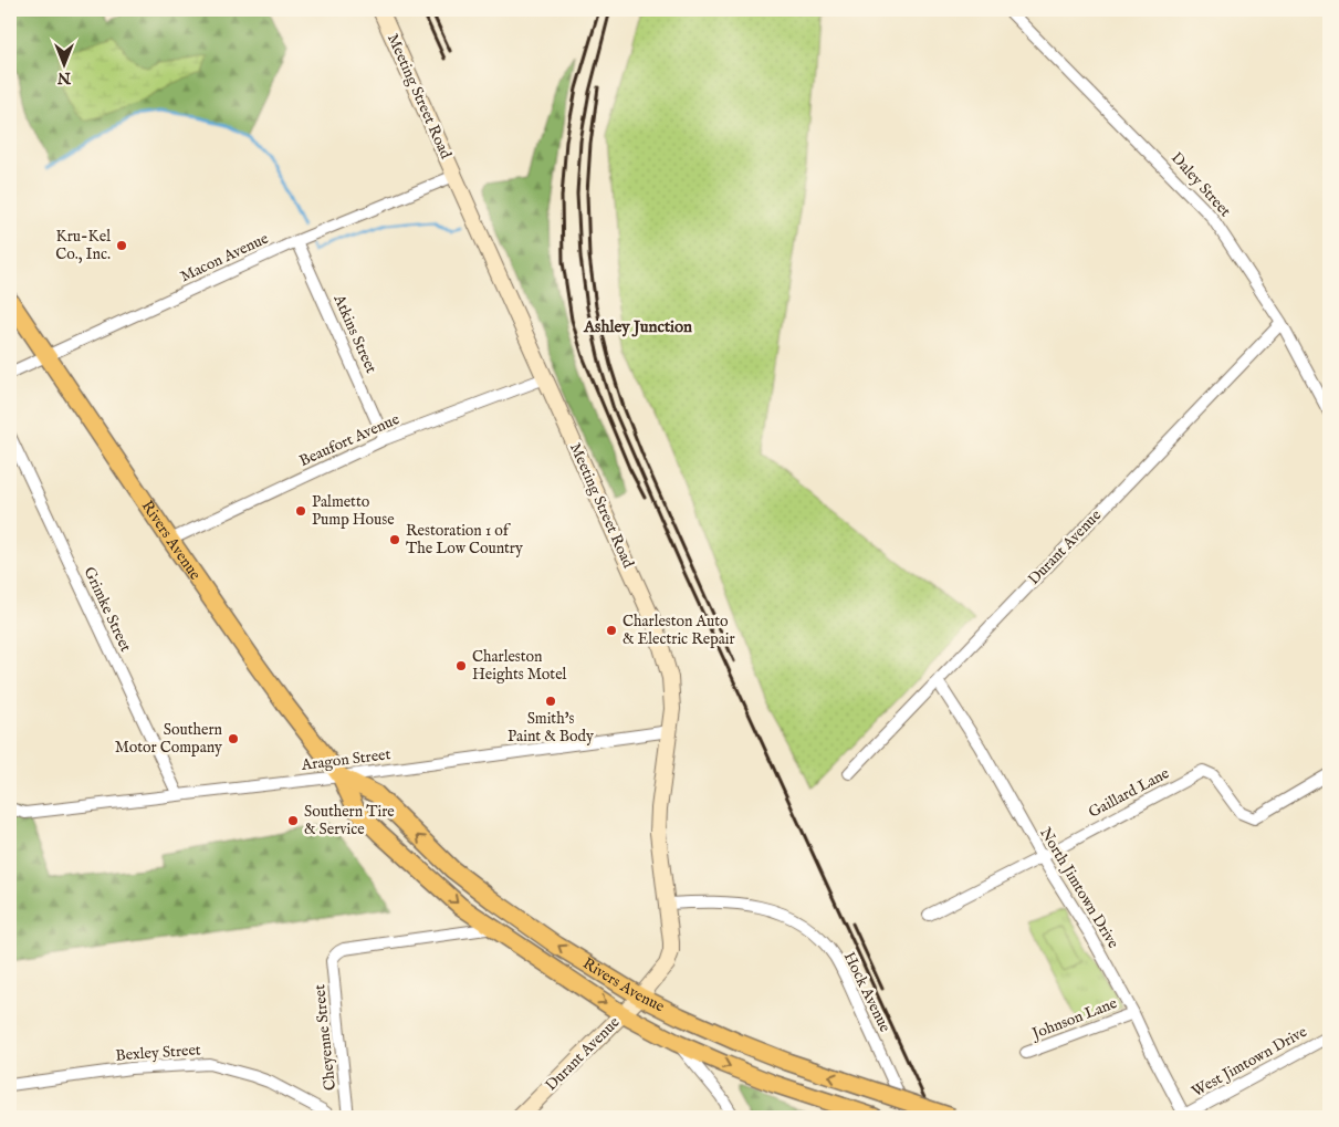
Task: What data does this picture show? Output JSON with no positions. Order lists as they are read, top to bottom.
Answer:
{
  "streets": {
    "main road": ["Rivers Avenue"],
    "street": [
      "Meeting Street Road",
      "Daley Street",
      "Macon Avenue",
      "Atkins Street",
      "Beaufort Avenue",
      "Durant Avenue",
      "Grimke Street",
      "Aragon Street",
      "Gaillard Lane",
      "North Jimtown Drive",
      "Hock Avenue",
      "Johnson Lane",
      "Cheyenne Street",
      "Bexley Street",
      "West Jimtown Drive"
    ]
  },
  "crossings": [
    ["Meeting Street Road", "Macon Avenue"],
    ["Meeting Street Road", "Beaufort Avenue"],
    ["Meeting Street Road", "Rivers Avenue"],
    ["Meeting Street Road", "Durant Avenue"],
    ["Meeting Street Road", "Aragon Street"],
    ["Meeting Street Road", "Hock Avenue"],
    ["Daley Street", "Durant Avenue"],
    ["Macon Avenue", "Atkins Street"],
    ["Macon Avenue", "Rivers Avenue"],
    ["Atkins Street", "Beaufort Avenue"],
    ["Beaufort Avenue", "Rivers Avenue"],
    ["Rivers Avenue", "Durant Avenue"],
    ["Rivers Avenue", "Aragon Street"],
    ["Rivers Avenue", "Cheyenne Street"],
    ["Durant Avenue", "North Jimtown Drive"],
    ["Grimke Street", "Aragon Street"],
    ["Gaillard Lane", "North Jimtown Drive"],
    ["North Jimtown Drive", "Johnson Lane"],
    ["North Jimtown Drive", "West Jimtown Drive"]
  ],
  "districts": ["Ashley Junction"],
  "places": [
    "Kru-Kel Co., Inc.",
    "Palmetto Pump House",
    "Restoration 1 of The Low Country",
    "Charleston Auto & Electric Repair",
    "Charleston Heights Motel",
    "Smith's Paint & Body",
    "Southern Motor Company",
    "Southern Tire & Service"
  ],
  "north": "bottom"
}
